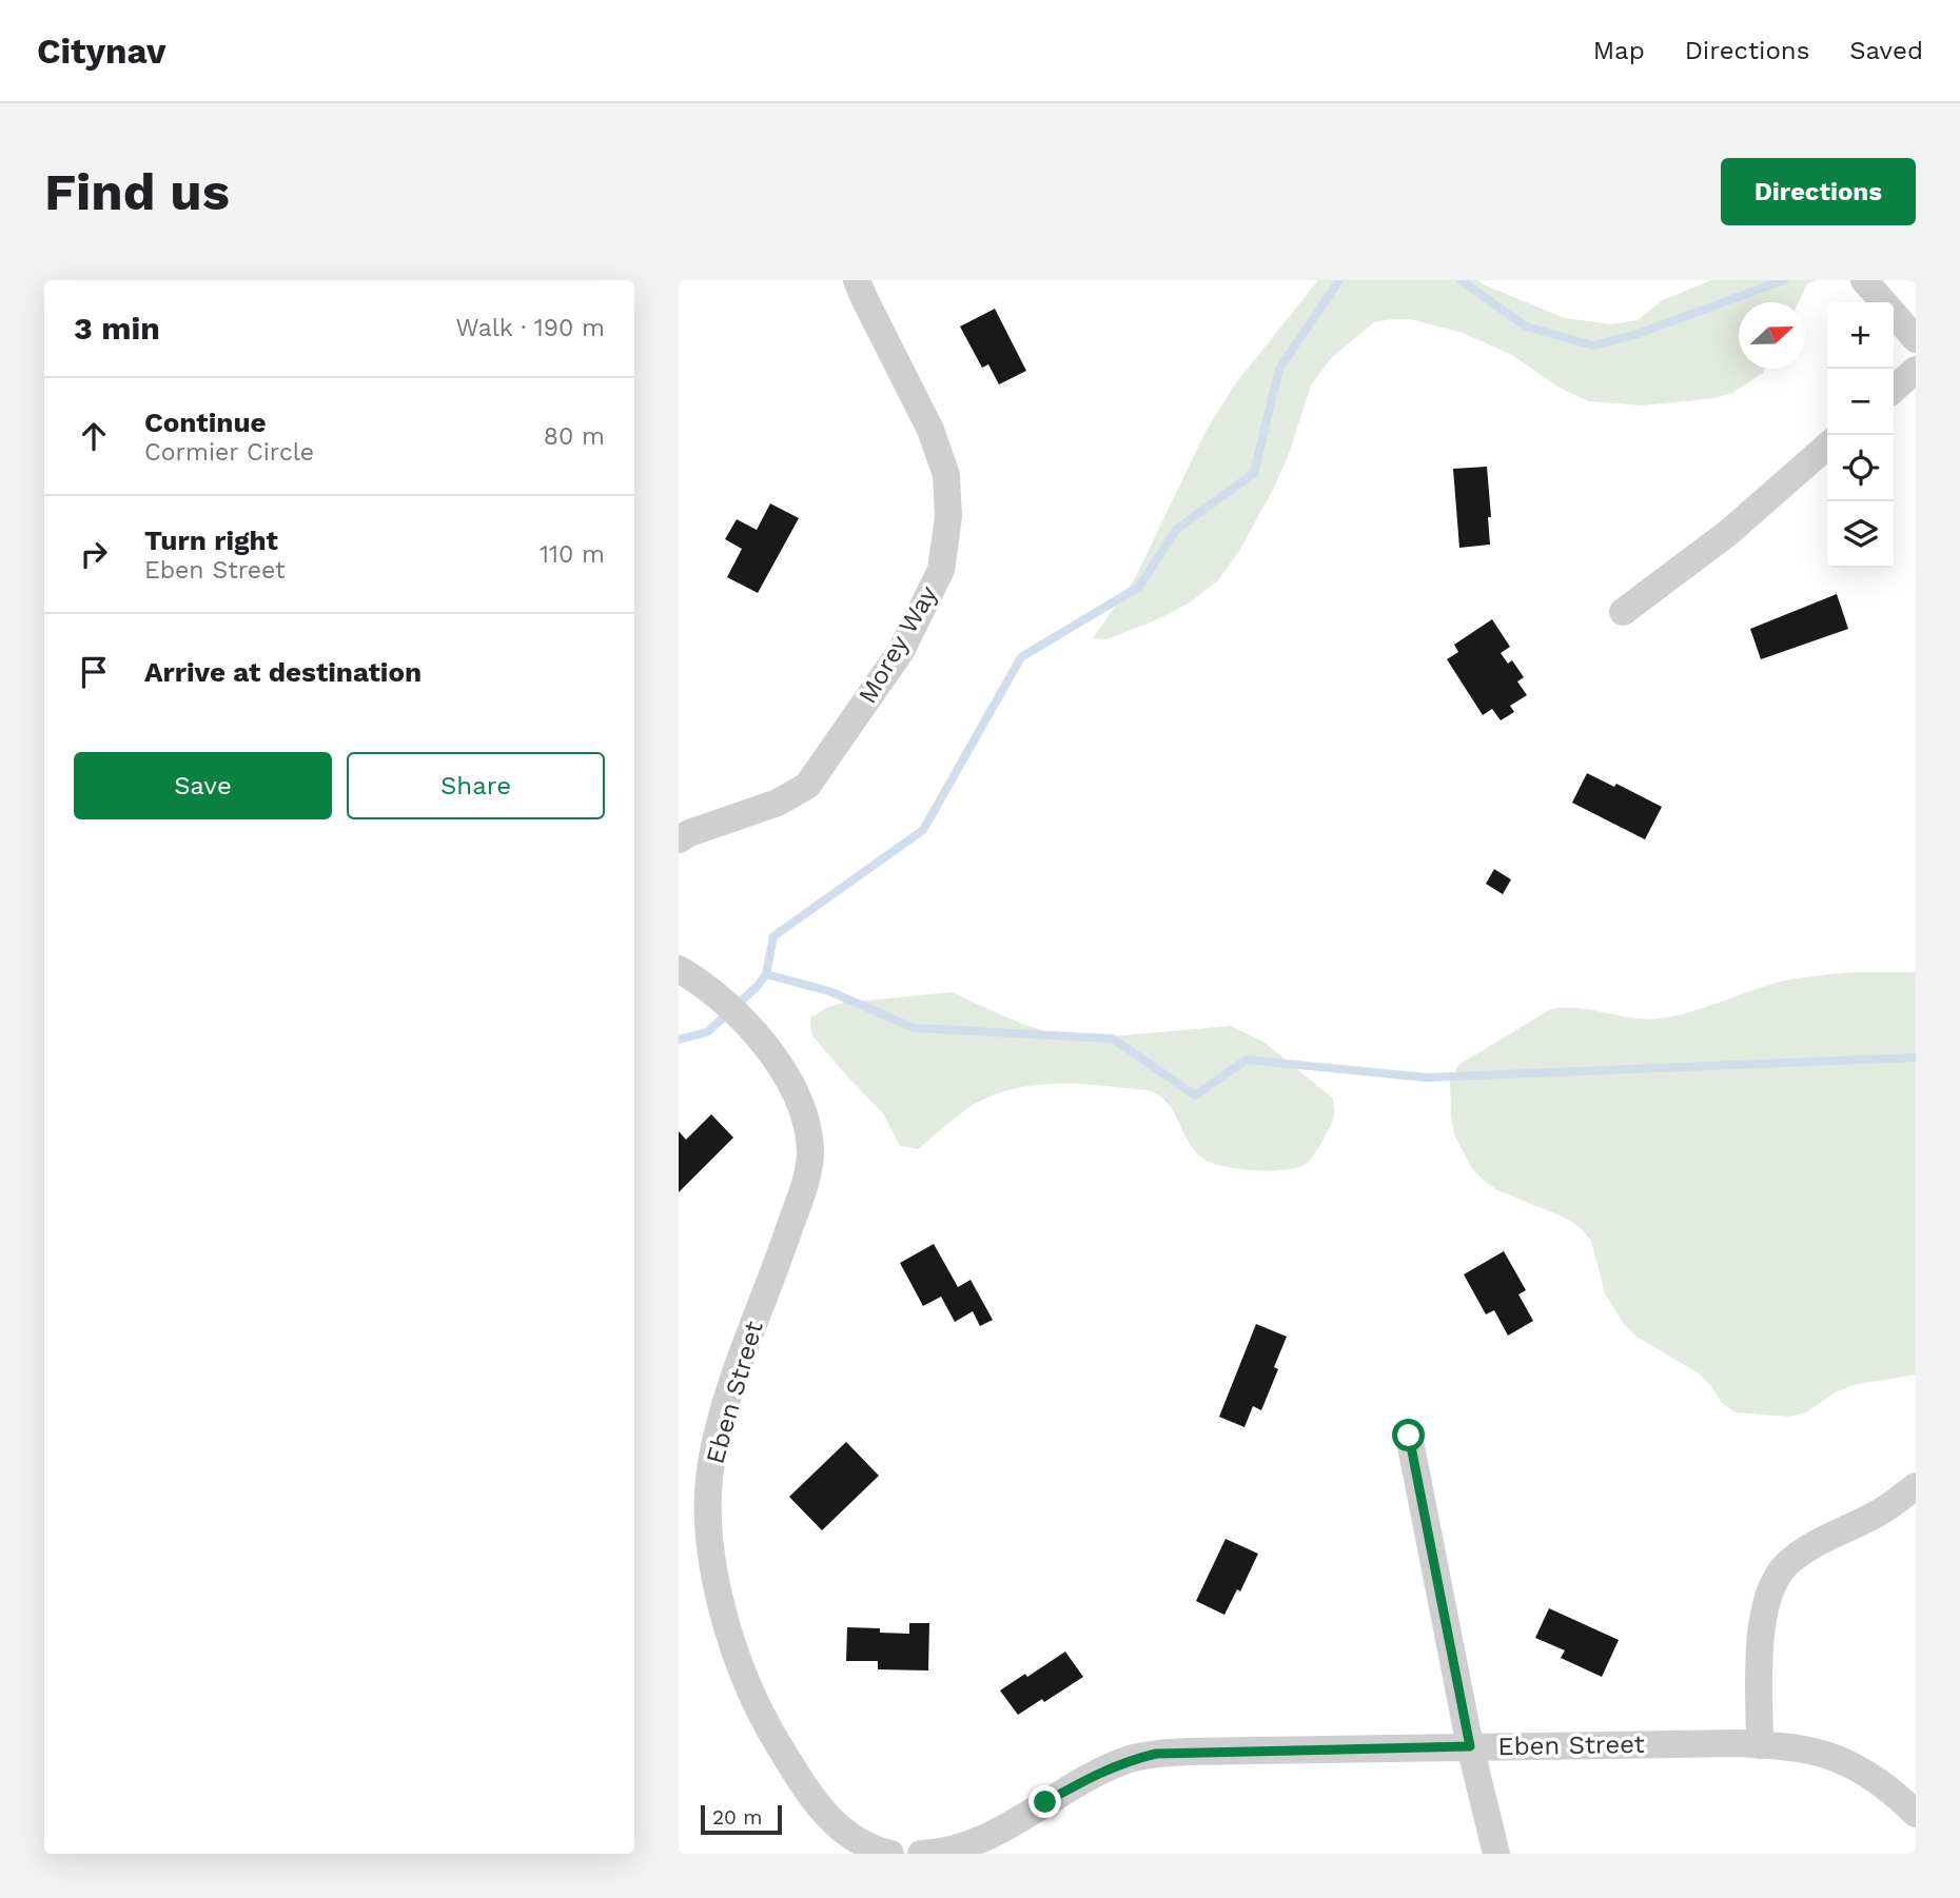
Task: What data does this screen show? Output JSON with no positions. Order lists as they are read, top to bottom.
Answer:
{
  "streets": {
    "street": ["Morey Way", "Eben Street"]
  },
  "scale_bar": "20 m",
  "north": "right",
  "page": {
    "header": "Citynav",
    "nav": ["Map", "Directions", "Saved"],
    "buttons": [
      "Directions",
      ["Save", "Share"]
    ],
    "title": "Find us",
    "heading": ["3 min", "Walk · 190 m"],
    "map_buttons": ["+", "−"],
    "list": [
      ["Continue", "Cormier Circle", "80 m"],
      ["Turn right", "Eben Street", "110 m"],
      "Arrive at destination"
    ],
    "scale": "20 m"
  }
}
